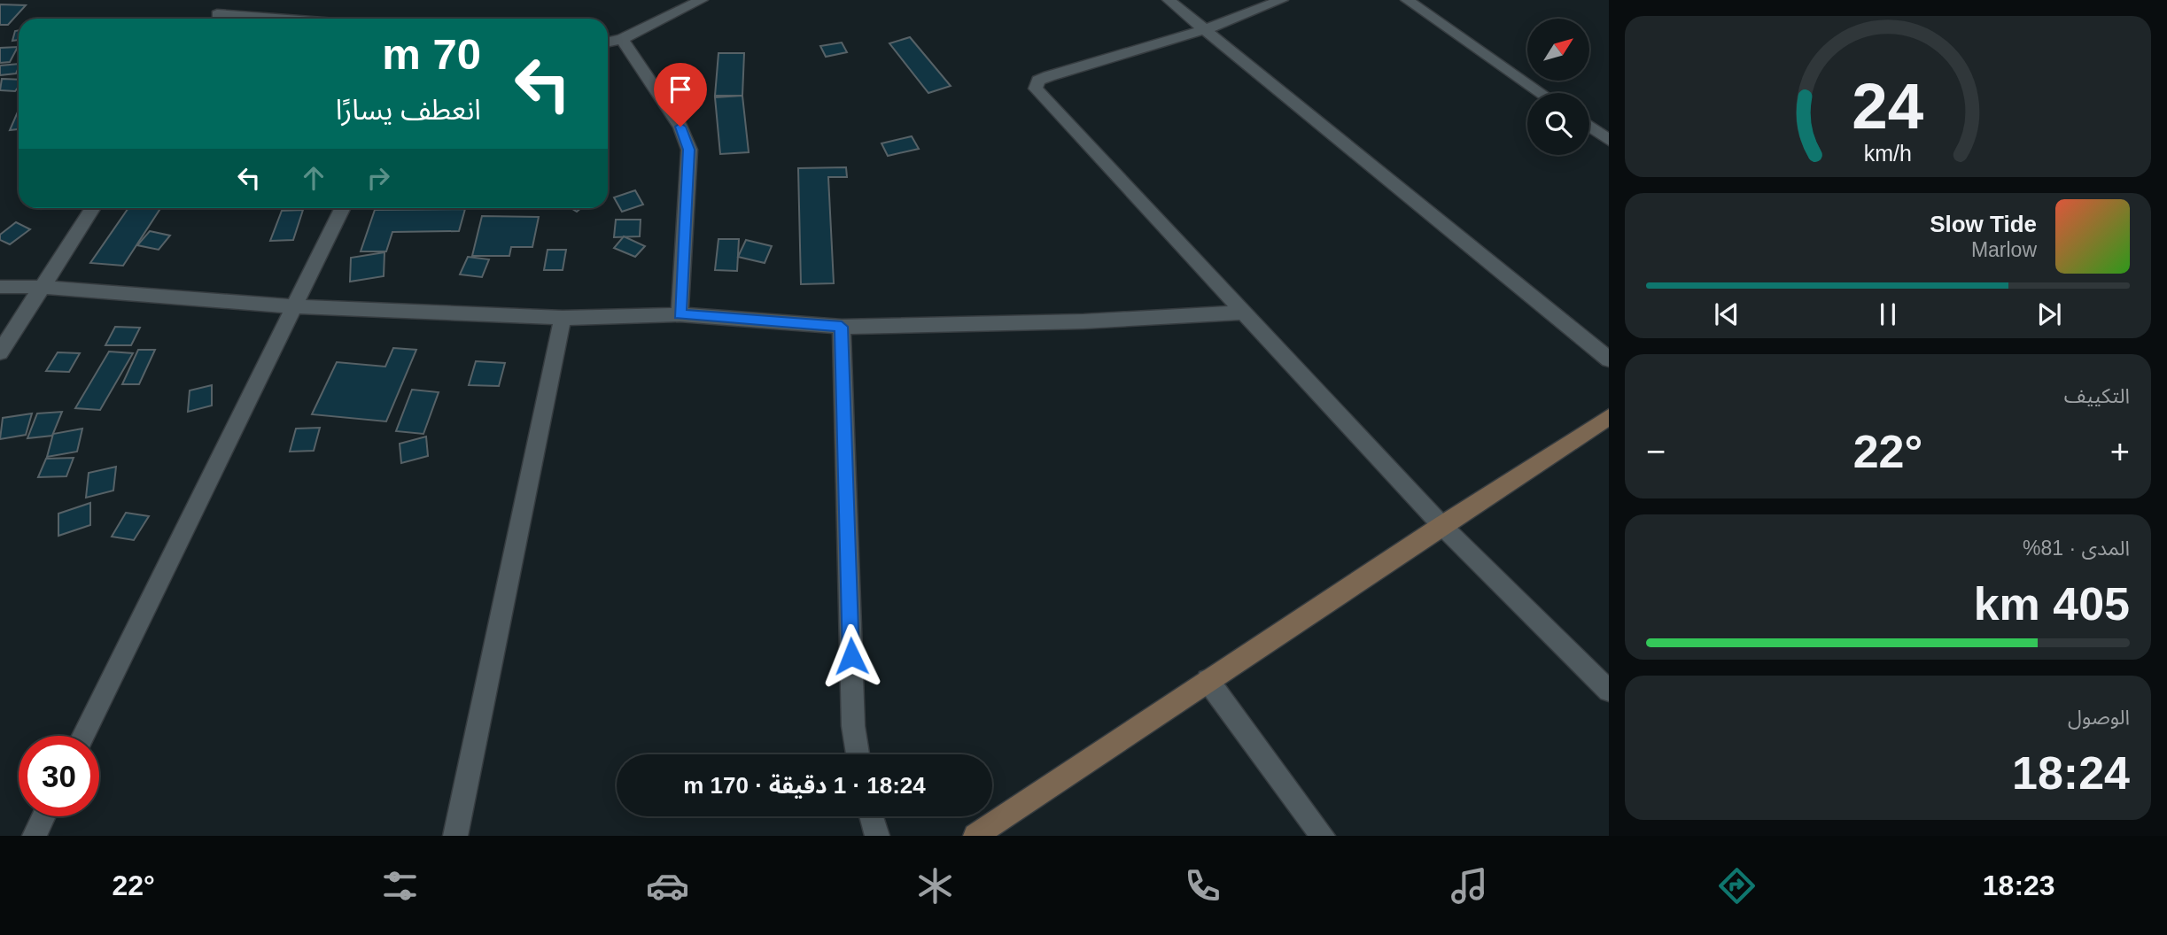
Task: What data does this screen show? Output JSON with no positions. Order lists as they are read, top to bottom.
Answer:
{
  "north": "top right",
  "page": {
    "turn": ["70 m", "انعطف يسارًا"],
    "song": ["Slow Tide", "Marlow"],
    "tile": [
      "التكييف",
      ["المدى · 81%", "405 km"],
      ["الوصول", "18:24"]
    ],
    "heat": ["−", "22°", "+"],
    "limit": "30",
    "trip": "18:24 · 1 دقيقة · 170 m",
    "tabs": ["18:23", "22°"],
    "gauge": ["24", "km/h"]
  }
}
